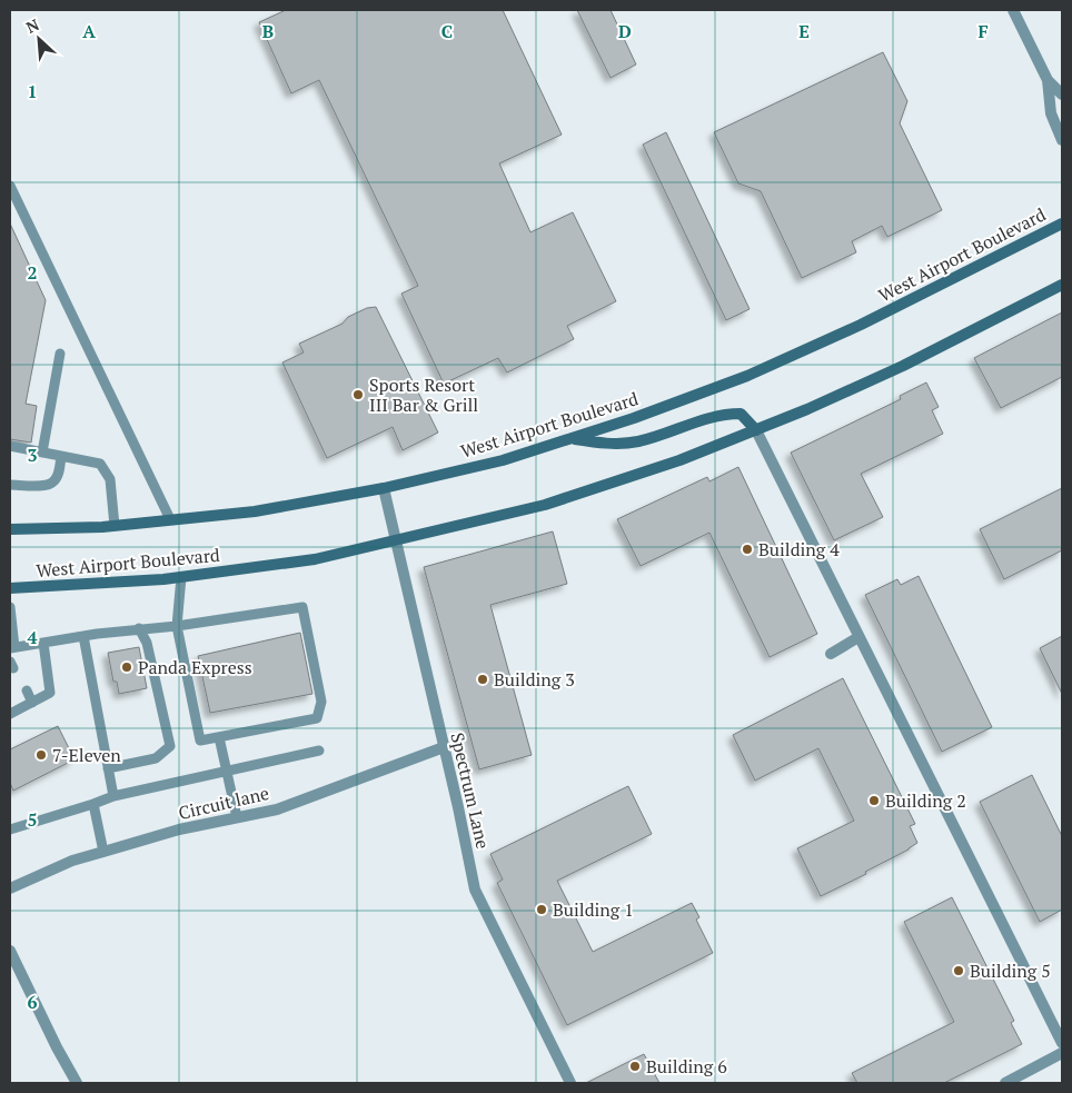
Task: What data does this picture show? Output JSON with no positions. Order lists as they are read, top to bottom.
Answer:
{
  "streets": {
    "main road": ["West Airport Boulevard"],
    "street": ["Spectrum Lane", "Circuit lane"]
  },
  "crossings": [
    ["West Airport Boulevard", "Spectrum Lane"],
    ["Spectrum Lane", "Circuit lane"]
  ],
  "places": [
    "Sports Resort III Bar & Grill",
    "Building 4",
    "Panda Express",
    "Building 3",
    "7-Eleven",
    "Building 2",
    "Building 1",
    "Building 5",
    "Building 6"
  ],
  "north": "top left",
  "grid": {
    "columns": [
      "A",
      "B",
      "C",
      "D",
      "E",
      "F"
    ],
    "rows": [
      "1",
      "2",
      "3",
      "4",
      "5",
      "6"
    ]
  }
}
